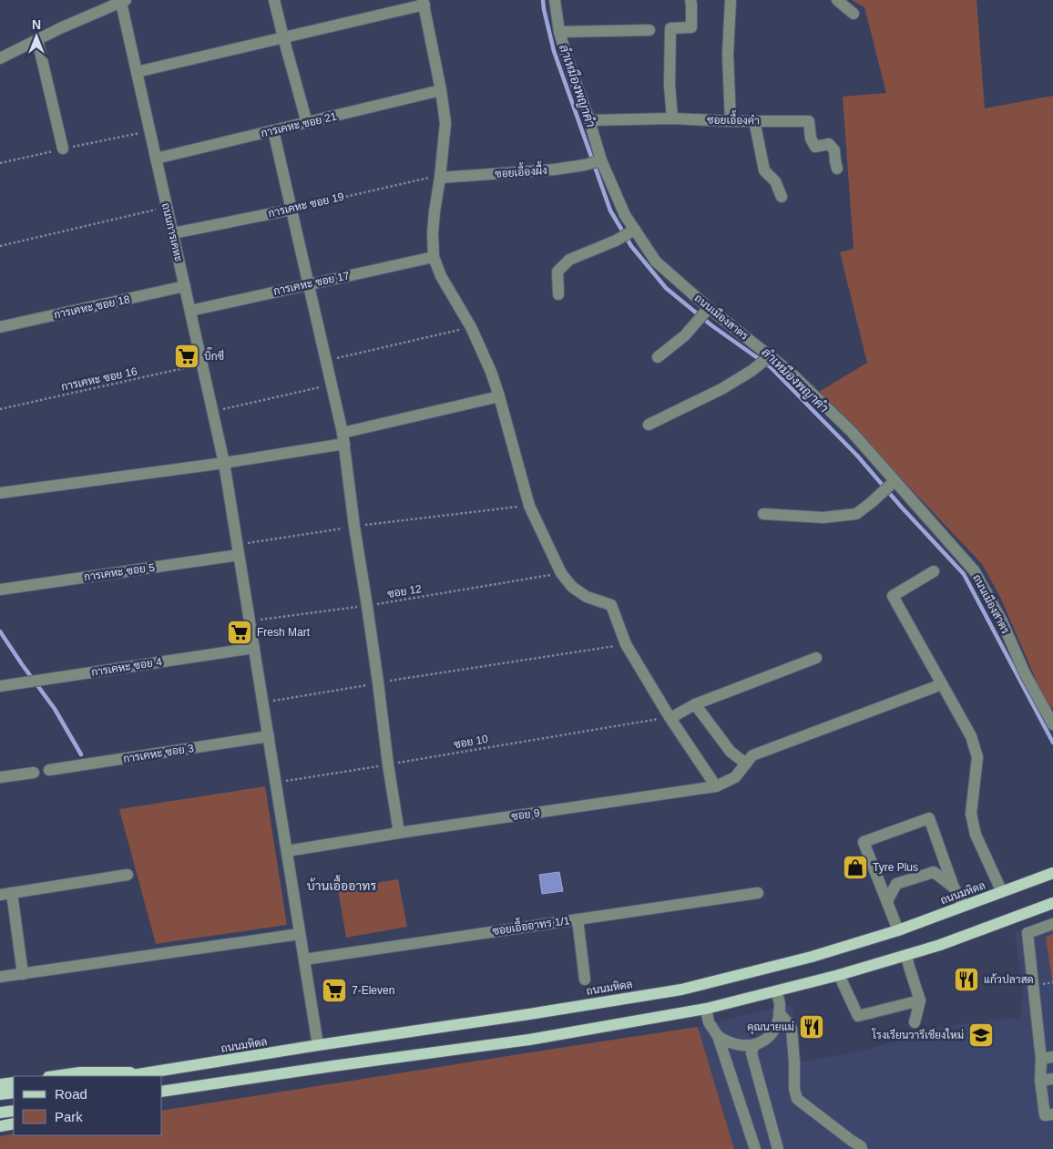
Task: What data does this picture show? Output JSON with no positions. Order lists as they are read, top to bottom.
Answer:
{
  "streets": {
    "main road": ["ถนนมหิดล"],
    "street": [
      "ซอยเอื้องคำ",
      "การเคหะ ซอย 21",
      "ซอยเอื้องผื้ง",
      "การเคหะ ซอย 19",
      "ถนนการเคหะ",
      "การเคหะ ซอย 17",
      "การเคหะ ซอย 18",
      "ถนนเมืองสาตร",
      "การเคหะ ซอย 5",
      "การเคหะ ซอย 4",
      "การเคหะ ซอย 3",
      "ซอย 9",
      "ซอยเอื้ออาทร 1/1"
    ],
    "path": ["การเคหะ ซอย 16", "ซอย 12", "ซอย 10"]
  },
  "crossings": [
    ["ซอยเอื้องคำ", "ถนนเมืองสาตร"],
    ["การเคหะ ซอย 21", "ถนนการเคหะ"],
    ["ซอยเอื้องผื้ง", "การเคหะ ซอย 19"],
    ["ซอยเอื้องผื้ง", "ถนนเมืองสาตร"],
    ["การเคหะ ซอย 19", "ถนนการเคหะ"],
    ["ถนนการเคหะ", "การเคหะ ซอย 17"],
    ["ถนนการเคหะ", "การเคหะ ซอย 18"],
    ["ถนนการเคหะ", "การเคหะ ซอย 16"],
    ["ถนนการเคหะ", "การเคหะ ซอย 5"],
    ["ถนนการเคหะ", "ซอย 12"],
    ["ถนนการเคหะ", "การเคหะ ซอย 4"],
    ["ถนนการเคหะ", "ซอย 10"],
    ["ถนนการเคหะ", "การเคหะ ซอย 3"],
    ["ถนนการเคหะ", "ซอย 9"],
    ["ถนนการเคหะ", "ถนนมหิดล"],
    ["ถนนการเคหะ", "ซอยเอื้ออาทร 1/1"]
  ],
  "districts": ["บ้านเอื้ออาทร"],
  "water": ["ลำเหมืองพญาคำ"],
  "places": {
    "supermarket": ["บิ๊กซี", "Fresh Mart", "7-Eleven"],
    "shop": ["Tyre Plus"],
    "restaurant": ["แก้วปลาสด", "คุณนายแม่"],
    "school or university": ["โรงเรียนวารีเชียงใหม่"]
  },
  "legend": ["Road", "Park"],
  "north": "top"
}
